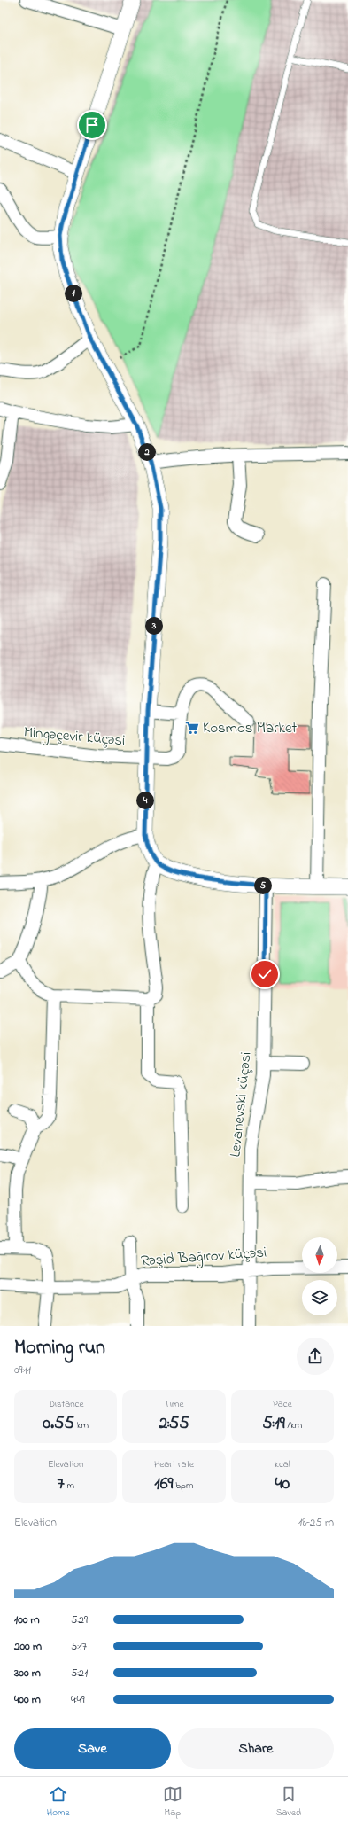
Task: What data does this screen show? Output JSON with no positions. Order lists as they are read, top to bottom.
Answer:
{
  "streets": {
    "street": ["Mingəçevir küçəsi", "Levanevski küçəsi", "Rəşid Bağırov küçəsi"]
  },
  "crossings": [
    ["Levanevski küçəsi", "Rəşid Bağırov küçəsi"]
  ],
  "places": {
    "supermarket": ["Kosmos Market"]
  },
  "north": "bottom",
  "page": {
    "pins": [
      "1",
      "2",
      "3",
      "4",
      "5"
    ],
    "heading": ["Morning run", "09:11"],
    "stats": [
      ["Distance", "0.55 km"],
      ["Time", "2:55"],
      ["Pace", "5:19 /km"],
      ["Elevation", "7 m"],
      ["Heart rate", "169 bpm"],
      ["kcal", "40"]
    ],
    "chart": ["Elevation", "18–25 m"],
    "list": [
      {
        "name": "100 m",
        "note": "5:29"
      },
      {
        "name": "200 m",
        "note": "5:17"
      },
      {
        "name": "300 m",
        "note": "5:21"
      },
      {
        "name": "400 m",
        "note": "4:49"
      }
    ],
    "buttons": ["Save", "Share"],
    "tabs": ["Home", "Map", "Saved"]
  }
}
